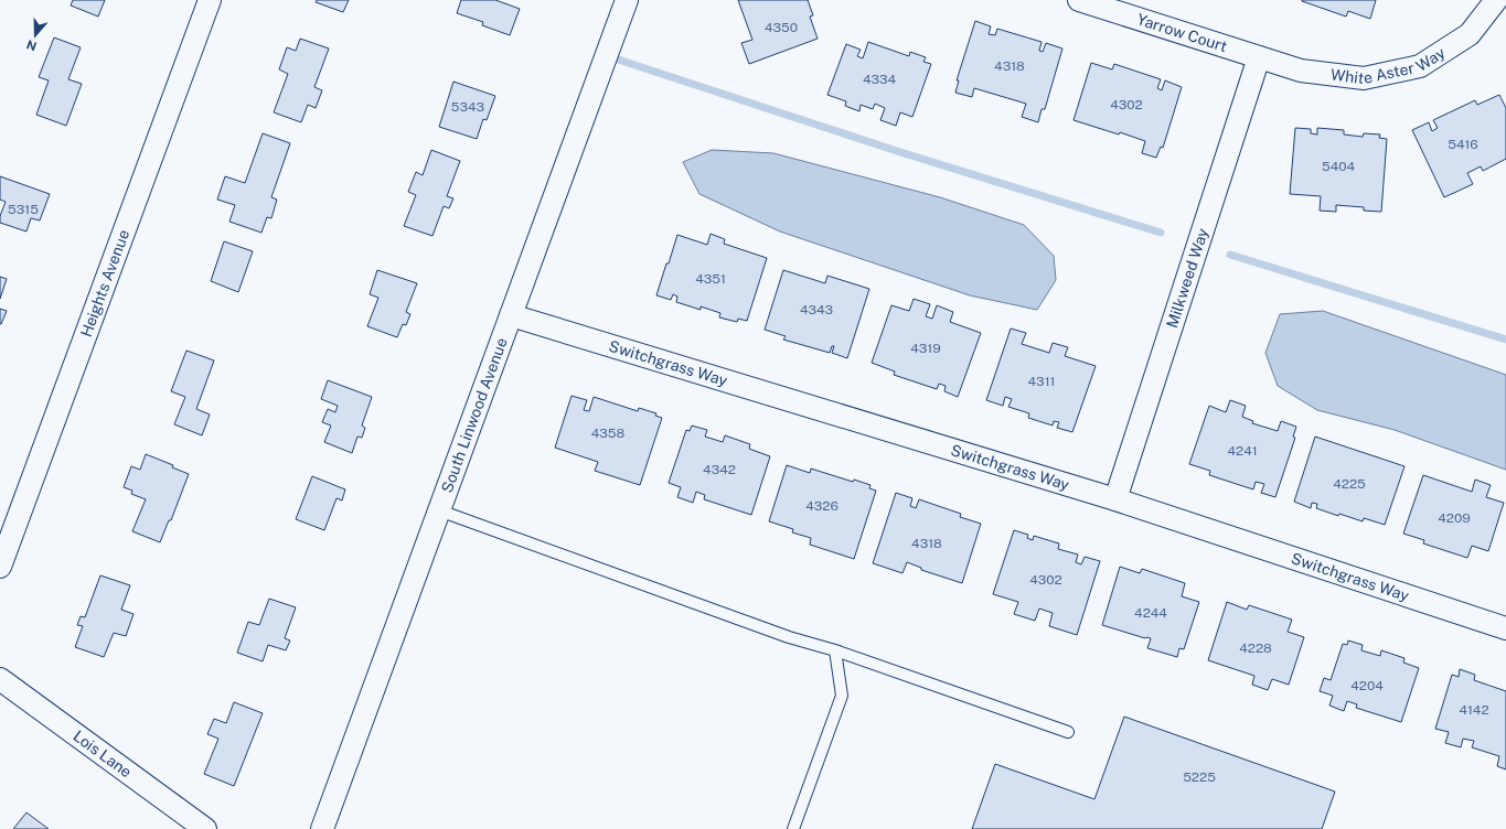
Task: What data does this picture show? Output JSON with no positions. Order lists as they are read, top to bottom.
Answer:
{
  "streets": {
    "street": [
      "Yarrow Court",
      "White Aster Way",
      "Milkweed Way",
      "Heights Avenue",
      "Switchgrass Way",
      "South Linwood Avenue",
      "Lois Lane"
    ]
  },
  "crossings": [
    ["Yarrow Court", "White Aster Way"],
    ["Yarrow Court", "Milkweed Way"],
    ["White Aster Way", "Milkweed Way"],
    ["Milkweed Way", "Switchgrass Way"],
    ["Switchgrass Way", "South Linwood Avenue"]
  ],
  "house_numbers": [
    "4350",
    "4318",
    "4334",
    "4302",
    "5343",
    "5416",
    "5404",
    "5315",
    "4351",
    "4343",
    "4319",
    "4311",
    "4358",
    "4241",
    "4342",
    "4225",
    "4326",
    "4209",
    "4318",
    "4302",
    "4244",
    "4228",
    "4204",
    "4142",
    "5225"
  ],
  "north": "bottom"
}
